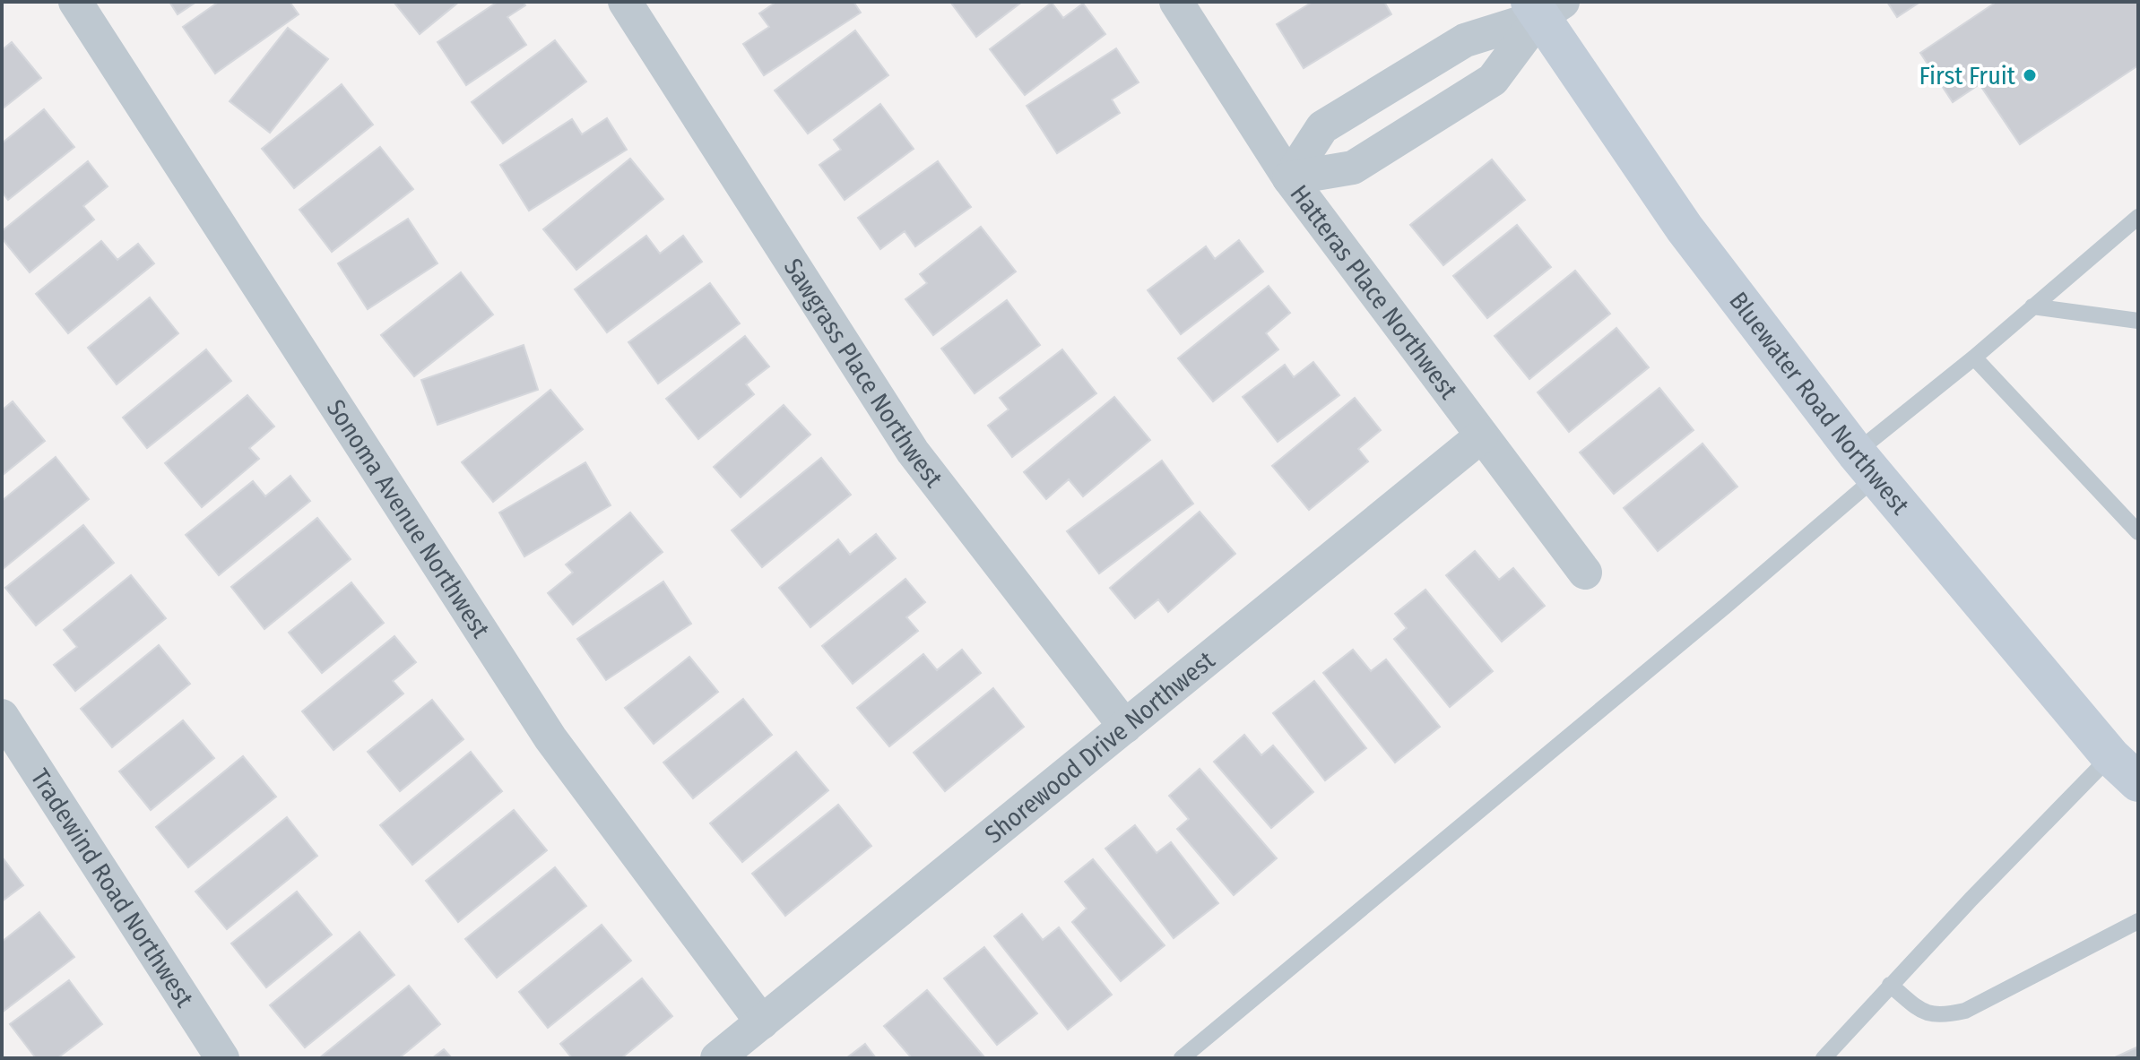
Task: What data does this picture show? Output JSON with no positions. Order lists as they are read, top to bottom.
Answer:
{
  "streets": {
    "street": [
      "Hatteras Place Northwest",
      "Sawgrass Place Northwest",
      "Bluewater Road Northwest",
      "Sonoma Avenue Northwest",
      "Shorewood Drive Northwest",
      "Tradewind Road Northwest"
    ]
  },
  "crossings": [
    ["Hatteras Place Northwest", "Shorewood Drive Northwest"],
    ["Sawgrass Place Northwest", "Shorewood Drive Northwest"],
    ["Sonoma Avenue Northwest", "Shorewood Drive Northwest"]
  ],
  "places": ["First Fruit"]
}
